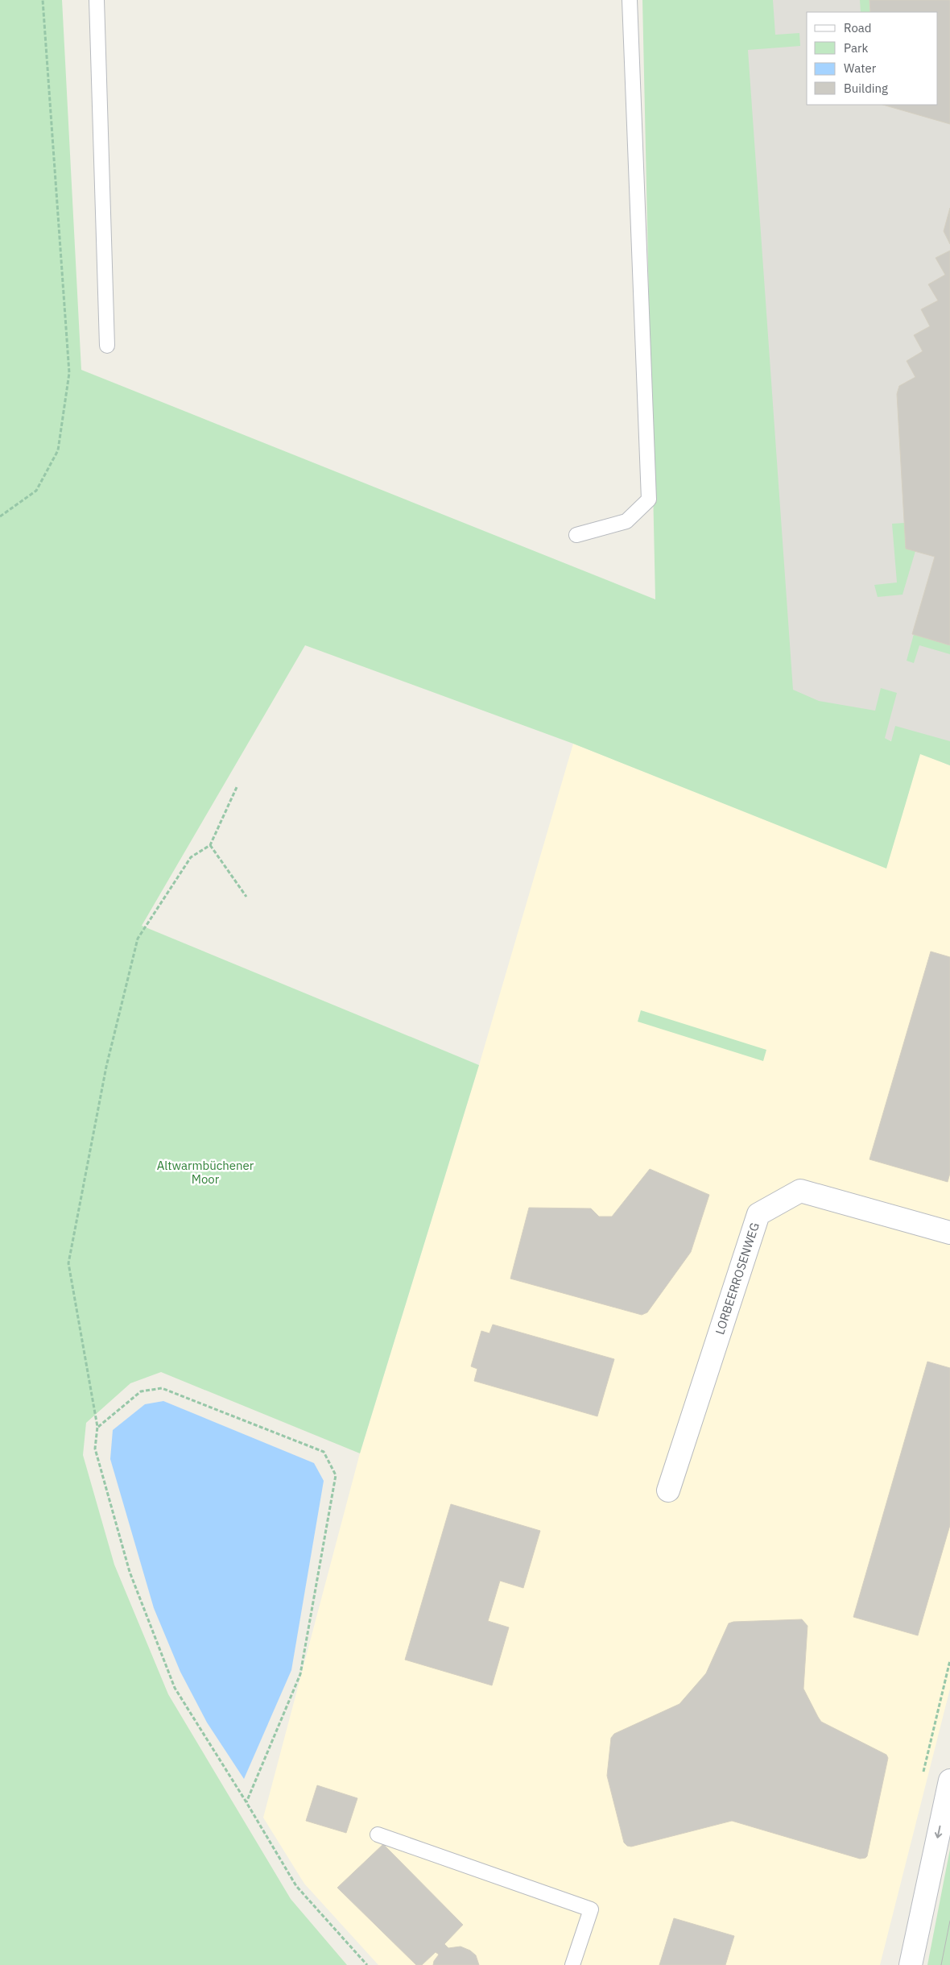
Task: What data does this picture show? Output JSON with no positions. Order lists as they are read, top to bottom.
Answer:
{
  "streets": {
    "street": ["LORBEERROSENWEG"]
  },
  "parks": ["Altwarmbüchener Moor"],
  "legend": [
    "Road",
    "Park",
    "Water",
    "Building"
  ]
}
